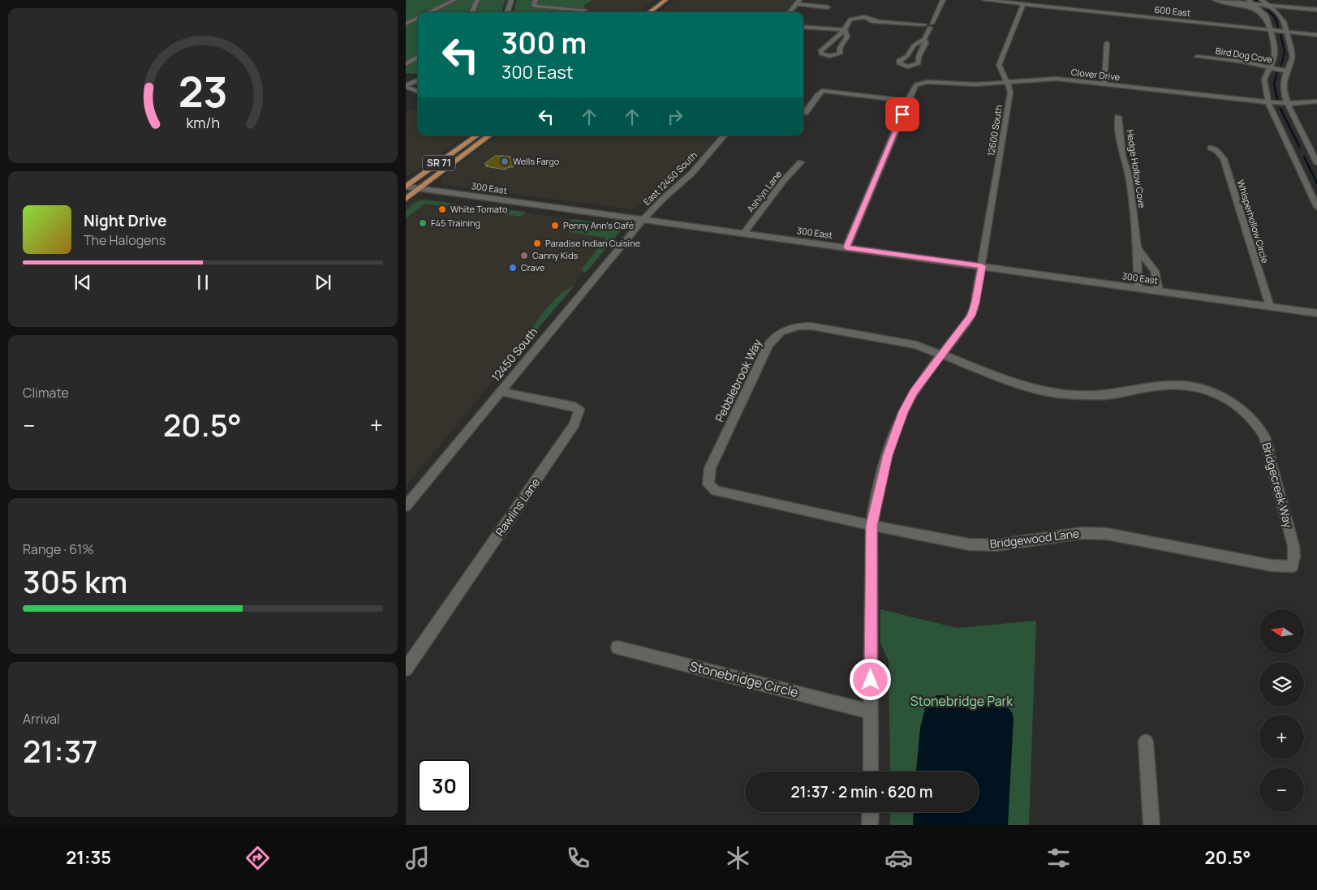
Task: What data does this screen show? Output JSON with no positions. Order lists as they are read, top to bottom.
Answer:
{
  "streets": {
    "main road": ["SR 71"],
    "street": [
      "600 East",
      "Bird Dog Cove",
      "Clover Drive",
      "12600 South",
      "Hedge Hollow Cove",
      "East 12450 South",
      "300 East",
      "Ashlyn Lane",
      "Whisperhollow Circle",
      "12450 South",
      "Pebblebrook Way",
      "Bridgecreek Way",
      "Rawlins Lane",
      "Bridgewood Lane",
      "Stonebridge Circle"
    ]
  },
  "crossings": [
    ["600 East", "12600 South"],
    ["Clover Drive", "12600 South"],
    ["12600 South", "300 East"],
    ["12600 South", "Pebblebrook Way"],
    ["12600 South", "Bridgecreek Way"],
    ["12600 South", "Bridgewood Lane"],
    ["12600 South", "Stonebridge Circle"],
    ["SR 71", "300 East"],
    ["Hedge Hollow Cove", "300 East"],
    ["East 12450 South", "300 East"],
    ["East 12450 South", "12450 South"],
    ["300 East", "Ashlyn Lane"],
    ["300 East", "Whisperhollow Circle"],
    ["300 East", "12450 South"],
    ["12450 South", "Rawlins Lane"],
    ["Pebblebrook Way", "Bridgecreek Way"],
    ["Pebblebrook Way", "Bridgewood Lane"],
    ["Bridgecreek Way", "Bridgewood Lane"]
  ],
  "parks": ["Stonebridge Park"],
  "places": [
    "Wells Fargo",
    "White Tomato",
    "F45 Training",
    "Penny Ann's Café",
    "Paradise Indian Cuisine",
    "Canny Kids",
    "Crave"
  ],
  "north": "left",
  "page": {
    "turn": ["300 m", "300 East"],
    "song": ["Night Drive", "The Halogens"],
    "tile": [
      "Climate",
      ["Range · 61%", "305 km"],
      ["Arrival", "21:37"]
    ],
    "heat": ["−", "20.5°", "+"],
    "map_buttons": ["+", "−"],
    "limit": "30",
    "trip": "21:37 · 2 min · 620 m",
    "tabs": ["21:35", "20.5°"],
    "gauge": ["23", "km/h"]
  }
}
